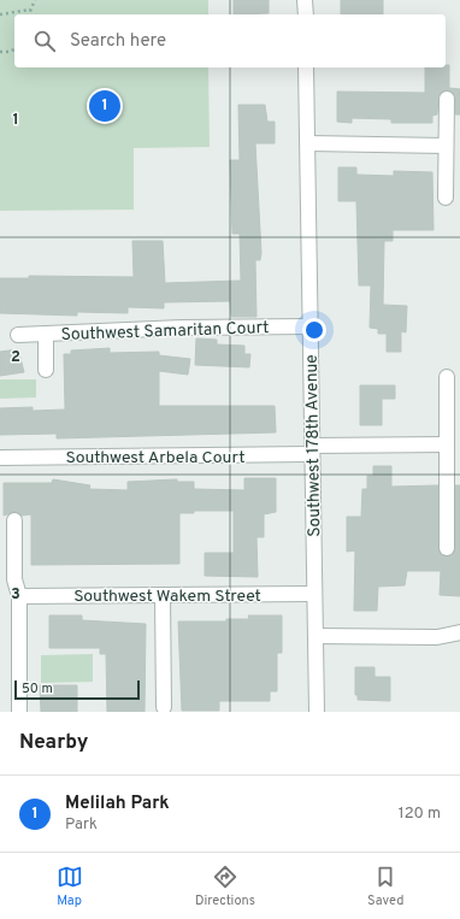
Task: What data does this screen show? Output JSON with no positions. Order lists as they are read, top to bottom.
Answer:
{
  "streets": {
    "street": [
      "Southwest Samaritan Court",
      "Southwest 178th Avenue",
      "Southwest Arbela Court",
      "Southwest Wakem Street"
    ]
  },
  "crossings": [
    ["Southwest Samaritan Court", "Southwest 178th Avenue"],
    ["Southwest 178th Avenue", "Southwest Arbela Court"],
    ["Southwest 178th Avenue", "Southwest Wakem Street"]
  ],
  "scale_bar": "50 m",
  "page": {
    "search": "Search here",
    "pins": "1",
    "scale": "50 m",
    "heading": "Nearby",
    "list": [
      {
        "mark": "1",
        "name": "Melilah Park",
        "note": "Park",
        "value": "120 m"
      }
    ],
    "nav": ["Map", "Directions", "Saved"]
  },
  "grid": {
    "rows": ["1", "2", "3"]
  }
}
